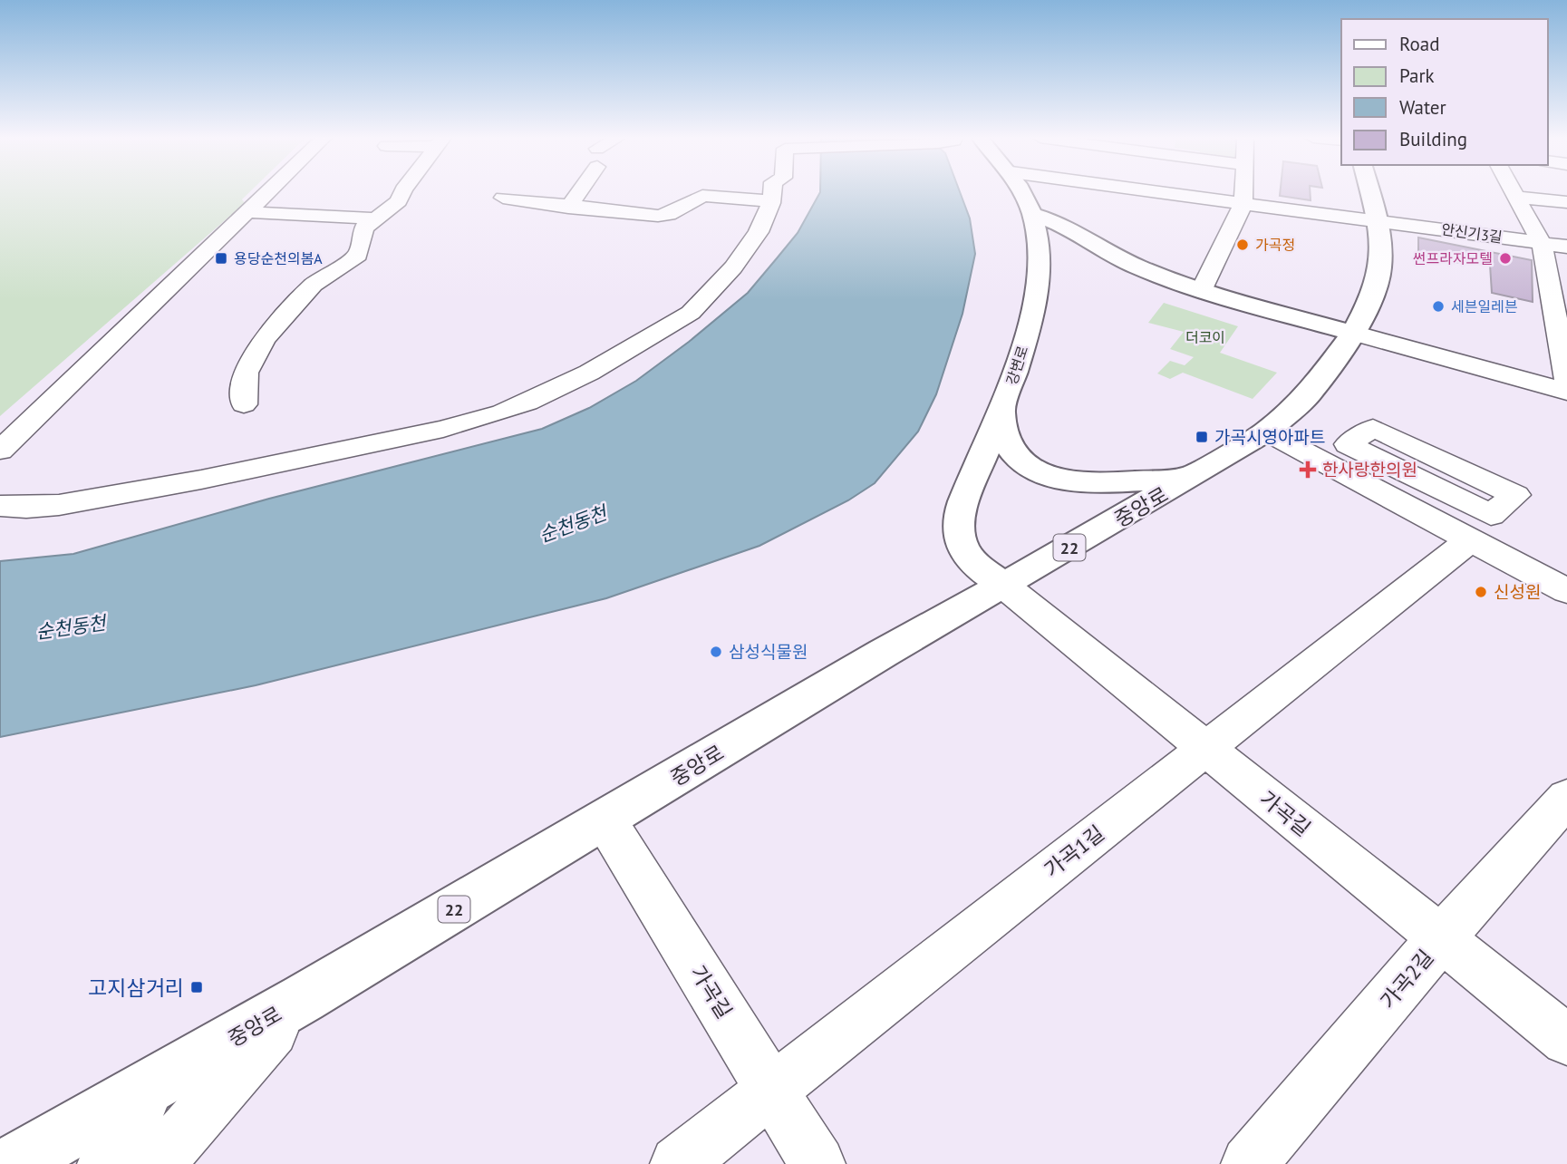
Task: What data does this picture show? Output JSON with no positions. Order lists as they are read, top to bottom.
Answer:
{
  "streets": {
    "main road": ["강변로", "중앙로", "22"],
    "street": [
      "안신기3길",
      "가곡길",
      "가곡1길",
      "가곡2길"
    ]
  },
  "crossings": [
    ["안신기3길", "중앙로"],
    ["강변로", "중앙로"],
    ["강변로", "가곡길"],
    ["중앙로", "가곡길"],
    ["가곡길", "가곡1길"],
    ["가곡길", "가곡2길"]
  ],
  "water": ["순천동천"],
  "parks": ["더코이"],
  "places": {
    "other": [
      "가곡정",
      "썬프라자모텔",
      "세븐일레븐",
      "신성원",
      "삼성식물원"
    ],
    "transit": ["용당순천의봄A", "가곡시영아파트", "고지삼거리"],
    "health": ["한사랑한의원"]
  },
  "legend": [
    "Road",
    "Park",
    "Water",
    "Building"
  ]
}
